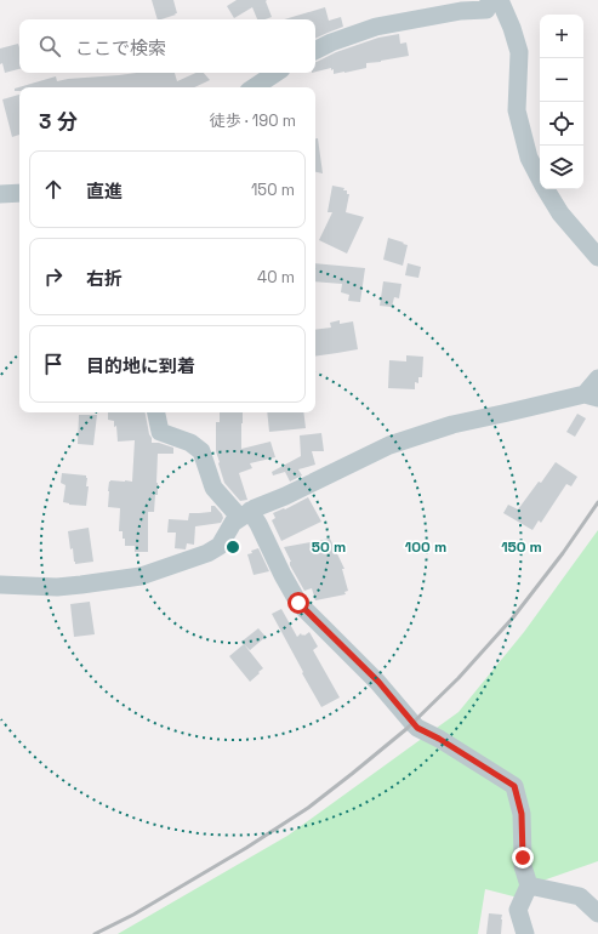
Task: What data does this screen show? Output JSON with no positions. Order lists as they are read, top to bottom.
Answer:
{
  "page": {
    "map_buttons": ["+", "−"],
    "search": "ここで検索",
    "heading": ["3 分", "徒歩 · 190 m"],
    "list": [
      ["直進", "150 m"],
      ["右折", "40 m"],
      "目的地に到着"
    ]
  },
  "rings": ["50 m", "100 m", "150 m"]
}
